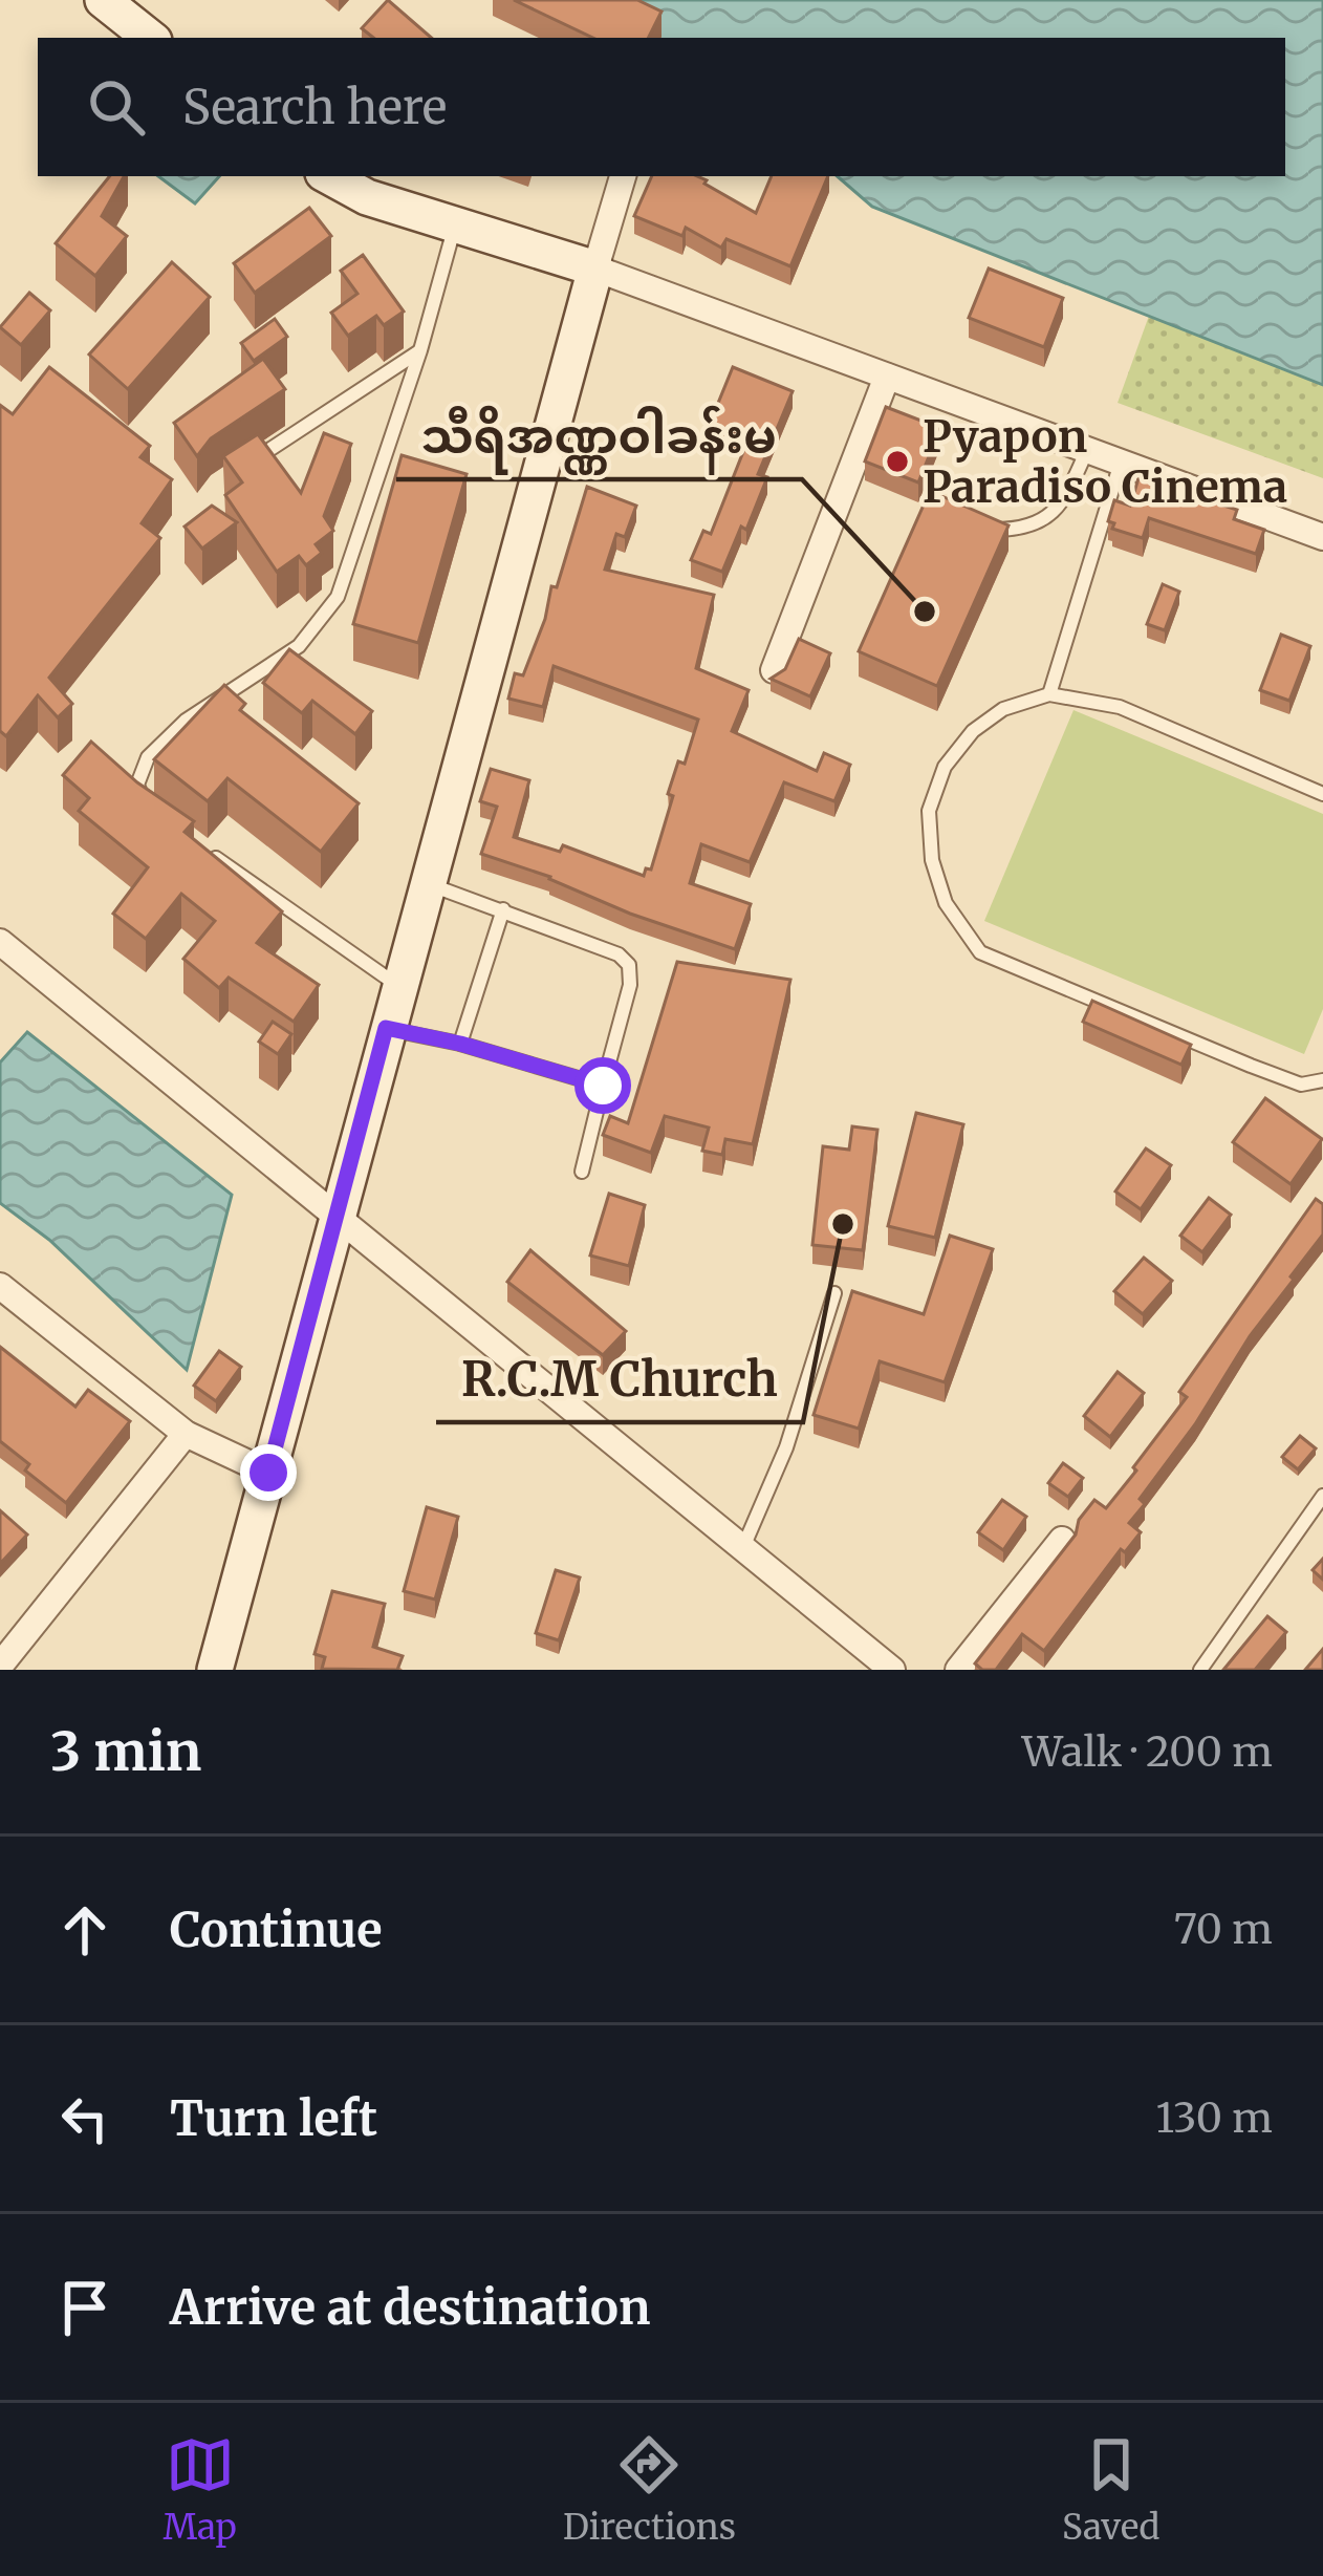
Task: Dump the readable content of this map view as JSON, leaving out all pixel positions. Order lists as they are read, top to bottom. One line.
{"places":["Pyapon Paradiso Cinema","သီရိအဏ္ဏဝါခန်းမ","R.C.M Church"],"page":{"search":"Search here","heading":["3 min","Walk · 200 m"],"list":[["Continue","70 m"],["Turn left","130 m"],"Arrive at destination"],"nav":["Map","Directions","Saved"]}}
